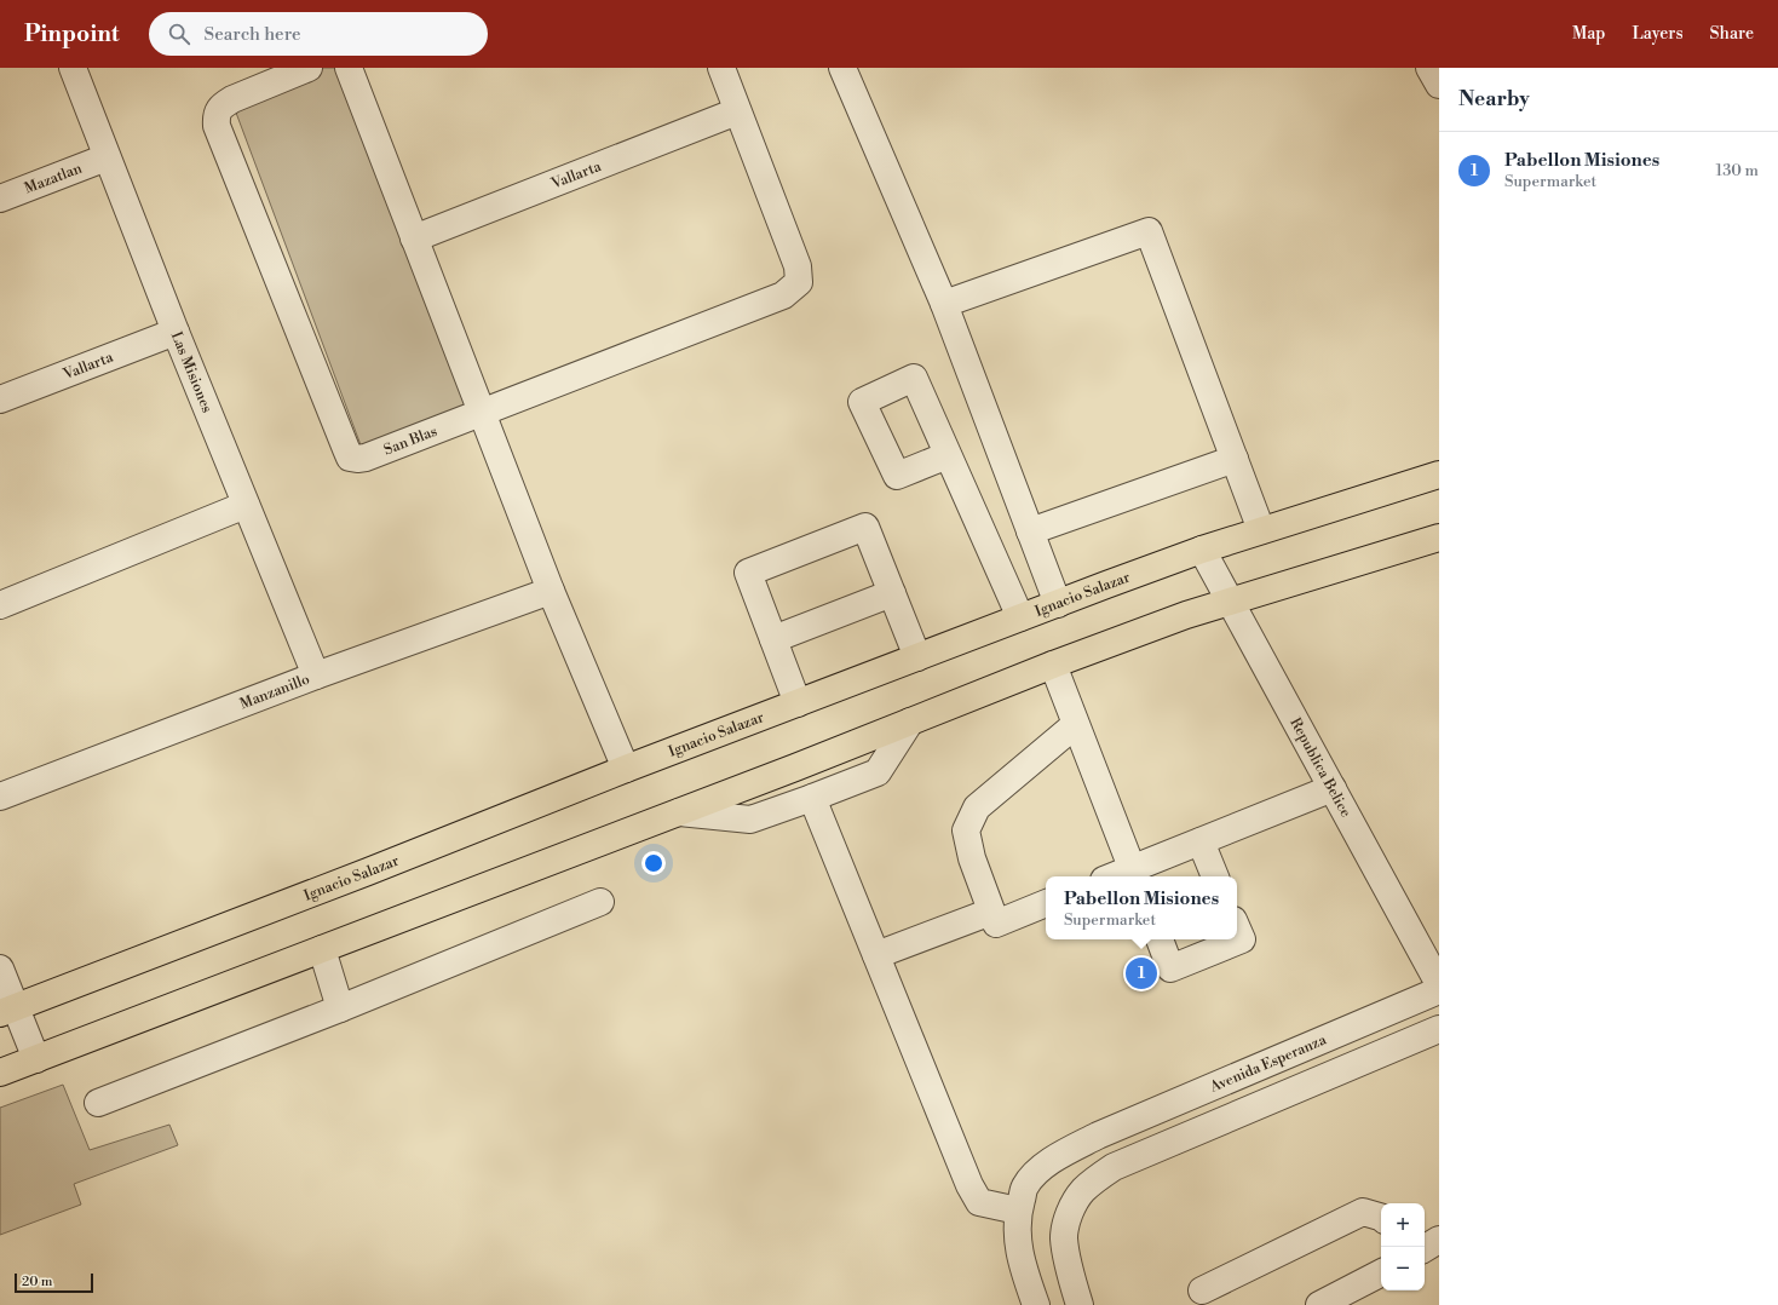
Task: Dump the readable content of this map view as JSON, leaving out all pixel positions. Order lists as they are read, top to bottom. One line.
{"streets":{"main road":["Ignacio Salazar"],"street":["Vallarta","Mazatlan","Las Misiones","San Blas","Manzanillo","Republica Belice","Avenida Esperanza"]},"crossings":[["Vallarta","Las Misiones"],["Vallarta","San Blas"],["Mazatlan","Las Misiones"],["Las Misiones","Manzanillo"],["Ignacio Salazar","Republica Belice"]],"scale_bar":"20 m","page":{"header":"Pinpoint","search":"Search here","nav":["Map","Layers","Share"],"heading":"Nearby","list":[{"mark":"1","name":"Pabellon Misiones","note":"Supermarket","value":"130 m"}],"popup":["Pabellon Misiones","Supermarket"],"pins":"1","map_buttons":["+","−"],"scale":"20 m"}}
